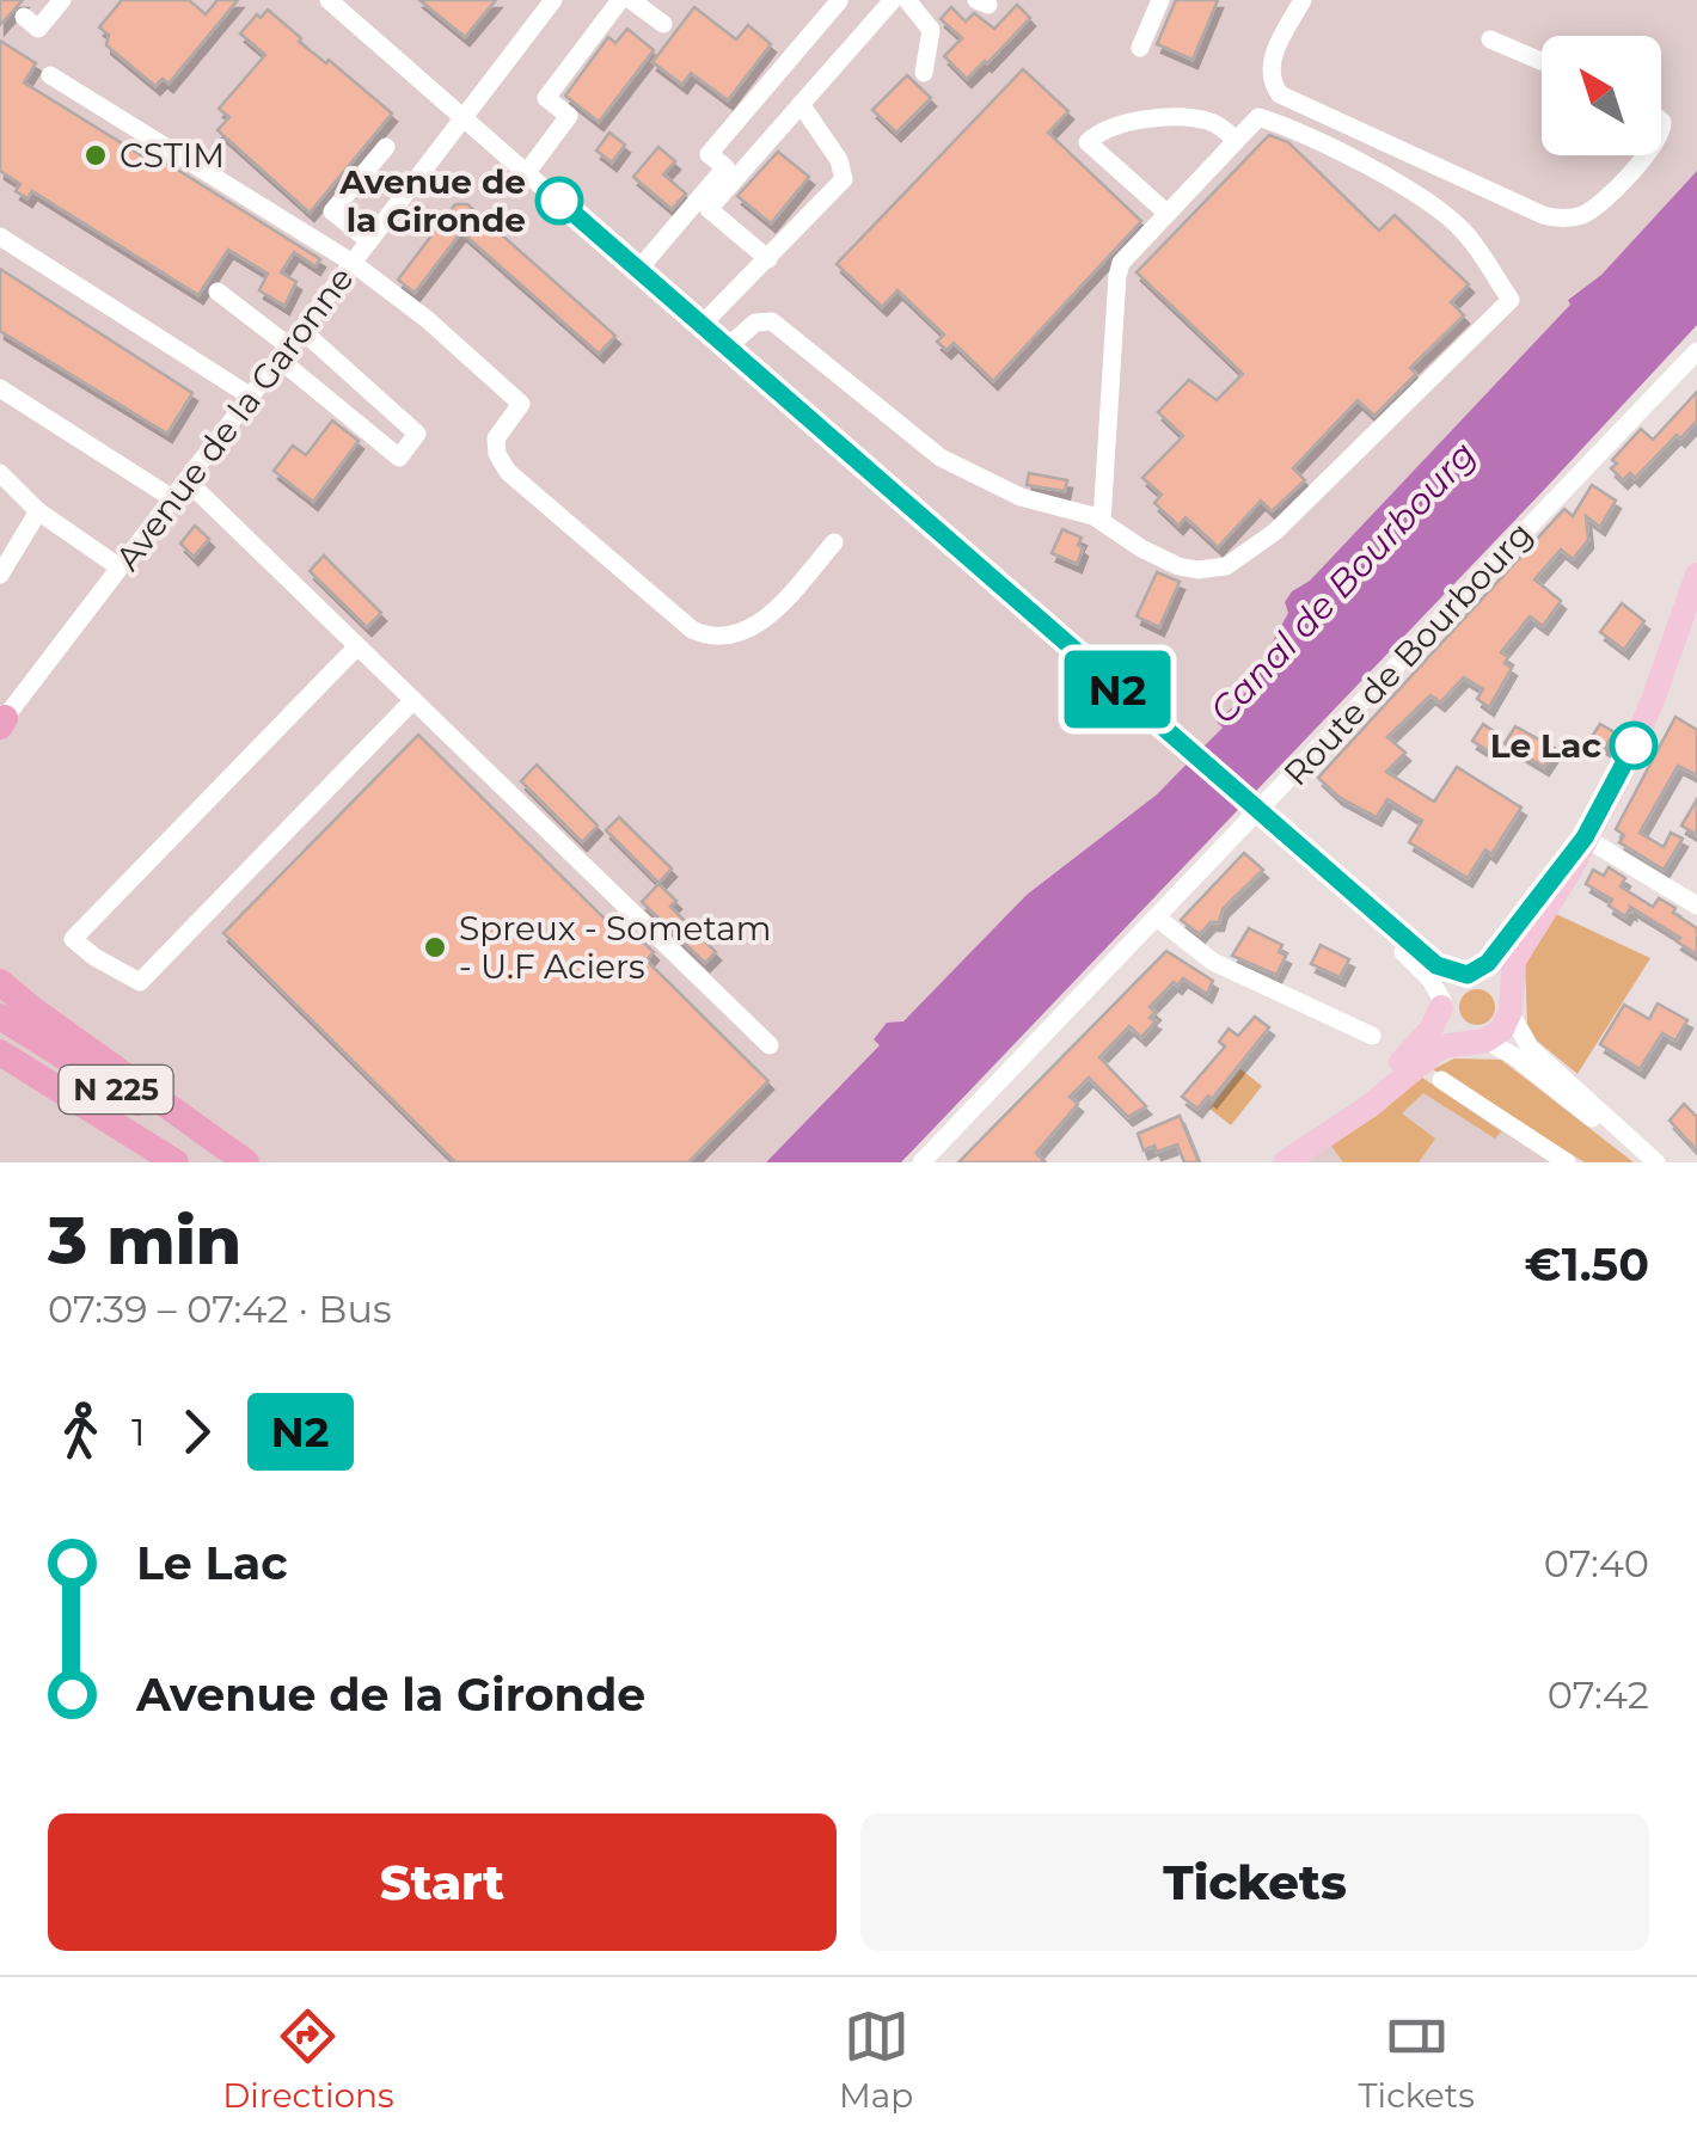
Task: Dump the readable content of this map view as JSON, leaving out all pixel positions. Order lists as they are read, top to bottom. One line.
{"streets":{"highway":["N 225"],"street":["Avenue de la Garonne","Route de Bourbourg"]},"water":["Canal de Bourbourg"],"places":["CSTIM","Avenue de la Gironde","Le Lac","Spreux - Sometam - U.F Aciers"],"lines":["bus line N2"],"north":"top left","page":{"on_map":"N2","heading":["3 min","07:39 – 07:42 · Bus","€1.50"],"legs":["1","N2"],"list":[{"name":"Le Lac","value":"07:40"},{"name":"Avenue de la Gironde","value":"07:42"}],"buttons":["Start","Tickets"],"tabs":["Directions","Map","Tickets"]}}
